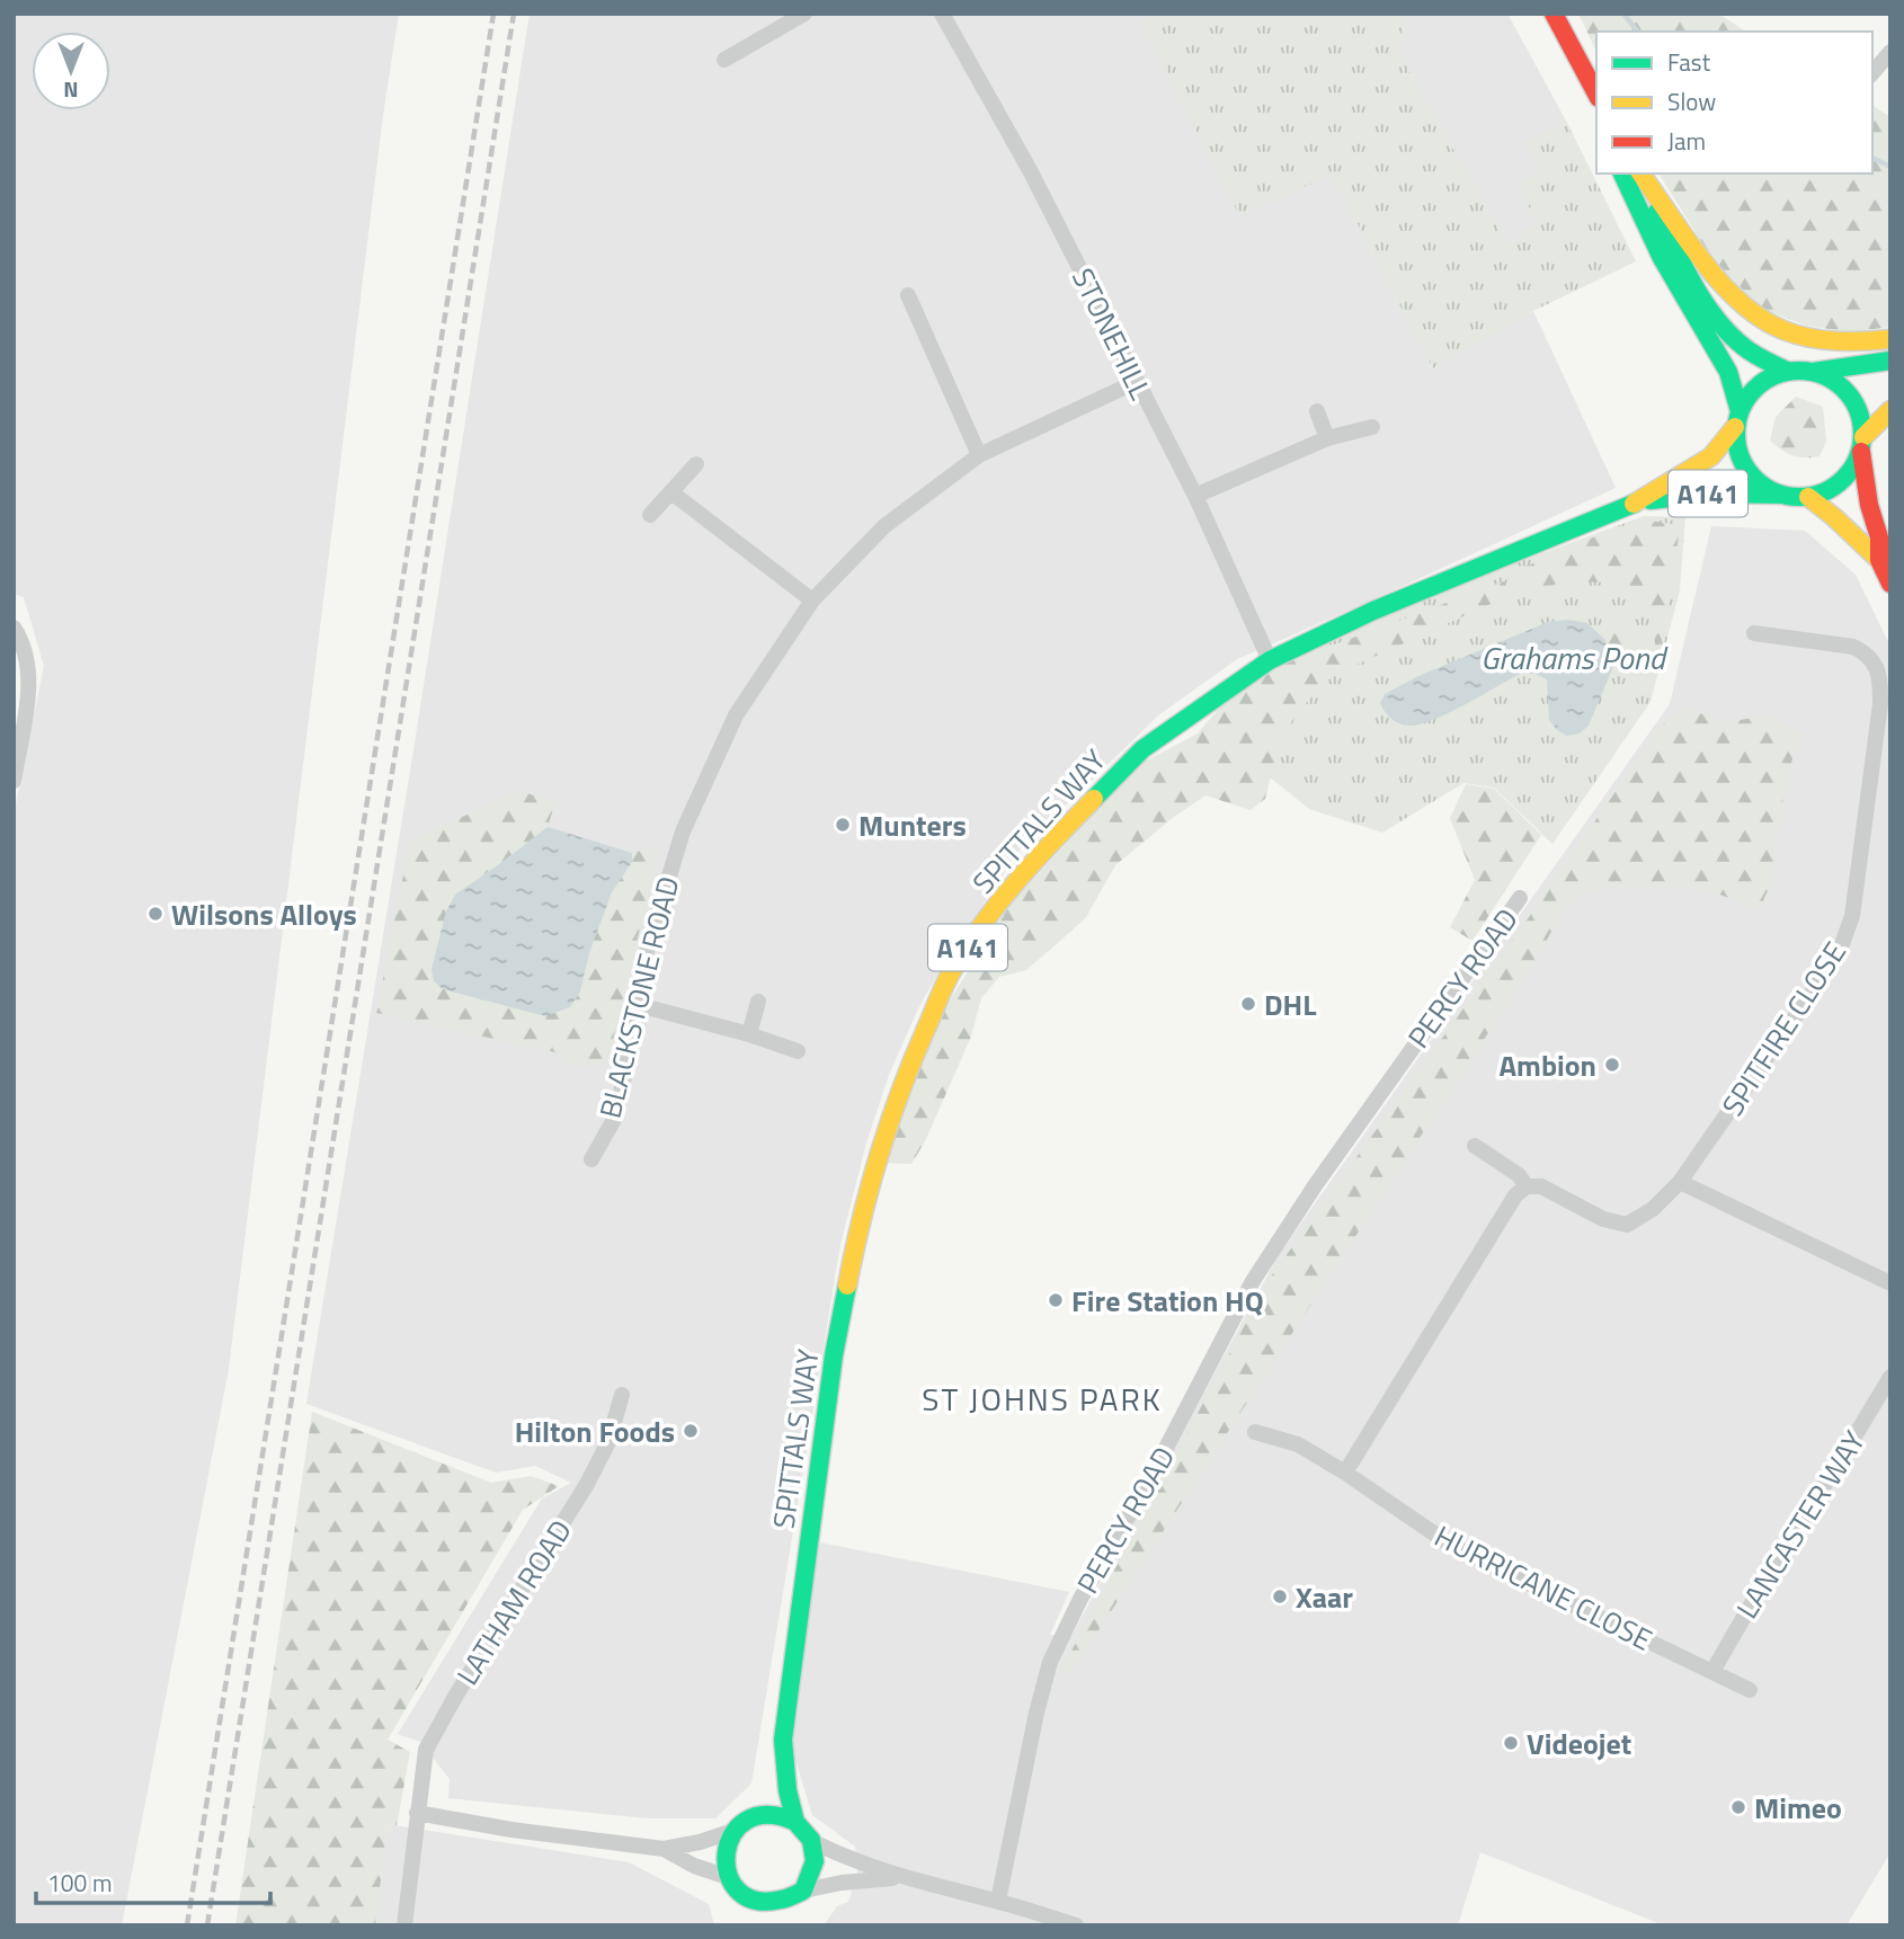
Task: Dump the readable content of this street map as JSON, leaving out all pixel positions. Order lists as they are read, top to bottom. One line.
{"streets":{"main road":["A141","SPITTALS WAY"],"street":["STONEHILL","PERCY ROAD","BLACKSTONE ROAD","SPITFIRE CLOSE","LANCASTER WAY","HURRICANE CLOSE","LATHAM ROAD"]},"crossings":[["STONEHILL","SPITTALS WAY"],["STONEHILL","BLACKSTONE ROAD"],["A141","SPITTALS WAY"],["LANCASTER WAY","HURRICANE CLOSE"]],"districts":["ST JOHNS PARK"],"water":["Grahams Pond"],"places":["Munters","Wilsons Alloys","DHL","Ambion","Fire Station HQ","Hilton Foods","Xaar","Videojet","Mimeo"],"legend":["Fast","Slow","Jam"],"scale_bar":"100 m","north":"bottom"}
